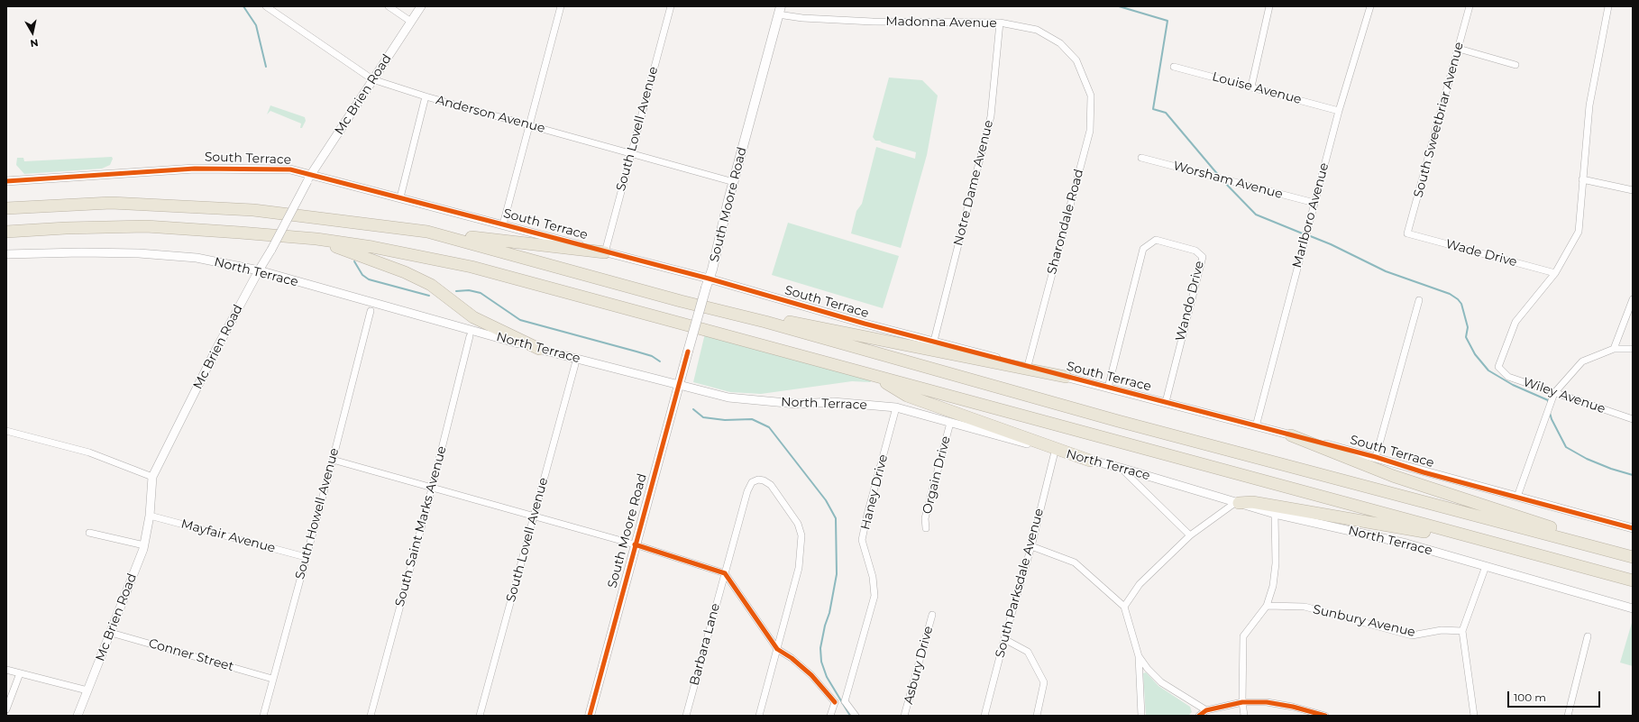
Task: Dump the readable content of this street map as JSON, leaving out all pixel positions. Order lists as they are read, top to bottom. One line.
{"streets":{"main road":["South Moore Road"],"street":["Madonna Avenue","Louise Avenue","Mc Brien Road","Anderson Avenue","South Sweetbriar Avenue","South Lovell Avenue","South Terrace","Worsham Avenue","Notre Dame Avenue","Marlboro Avenue","Sharondale Road","Wade Drive","North Terrace","Wando Drive","Wiley Avenue","Orgain Drive","Haney Drive","South Howell Avenue","South Saint Marks Avenue","Mayfair Avenue","South Parksdale Avenue","Sunbury Avenue","Barbara Lane","Conner Street","Asbury Drive"]},"crossings":[["Madonna Avenue","Notre Dame Avenue"],["Madonna Avenue","South Moore Road"],["Madonna Avenue","Sharondale Road"],["Louise Avenue","Marlboro Avenue"],["Mc Brien Road","Anderson Avenue"],["Mc Brien Road","South Terrace"],["Mc Brien Road","North Terrace"],["Mc Brien Road","Mayfair Avenue"],["Mc Brien Road","Conner Street"],["Anderson Avenue","South Lovell Avenue"],["Anderson Avenue","South Moore Road"],["South Sweetbriar Avenue","Wade Drive"],["South Lovell Avenue","South Terrace"],["South Terrace","Notre Dame Avenue"],["South Terrace","South Moore Road"],["South Terrace","Marlboro Avenue"],["South Terrace","Sharondale Road"],["South Terrace","Wando Drive"],["Worsham Avenue","Marlboro Avenue"],["South Moore Road","North Terrace"],["Wade Drive","Wiley Avenue"],["North Terrace","Orgain Drive"],["North Terrace","Haney Drive"],["North Terrace","South Parksdale Avenue"],["South Howell Avenue","Mayfair Avenue"],["South Howell Avenue","Conner Street"]],"scale_bar":"100 m","north":"bottom"}
